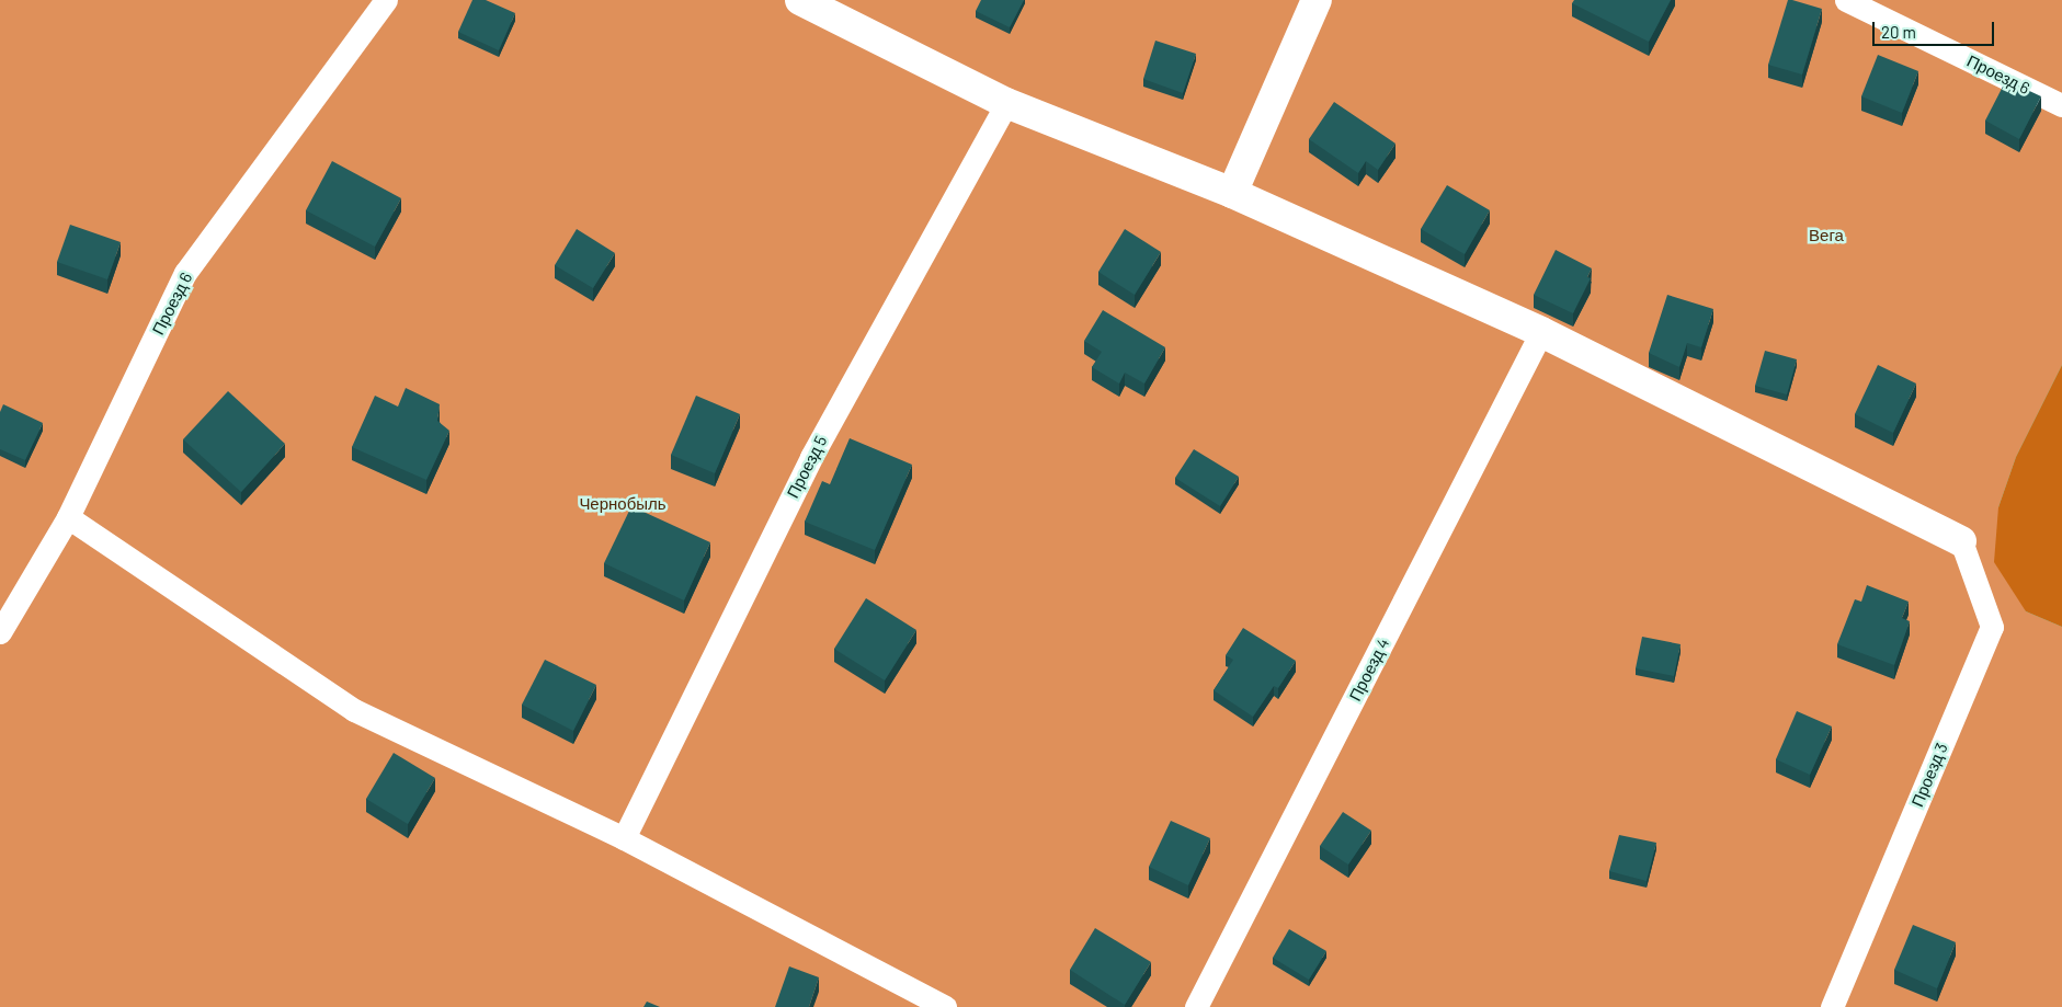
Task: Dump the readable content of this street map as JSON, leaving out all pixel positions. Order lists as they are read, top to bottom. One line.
{"streets":{"lane":["Проезд 6","Проезд 5","Проезд 4","Проезд 3"]},"parks":["Вега","Чернобыль"],"scale_bar":"20 m"}
